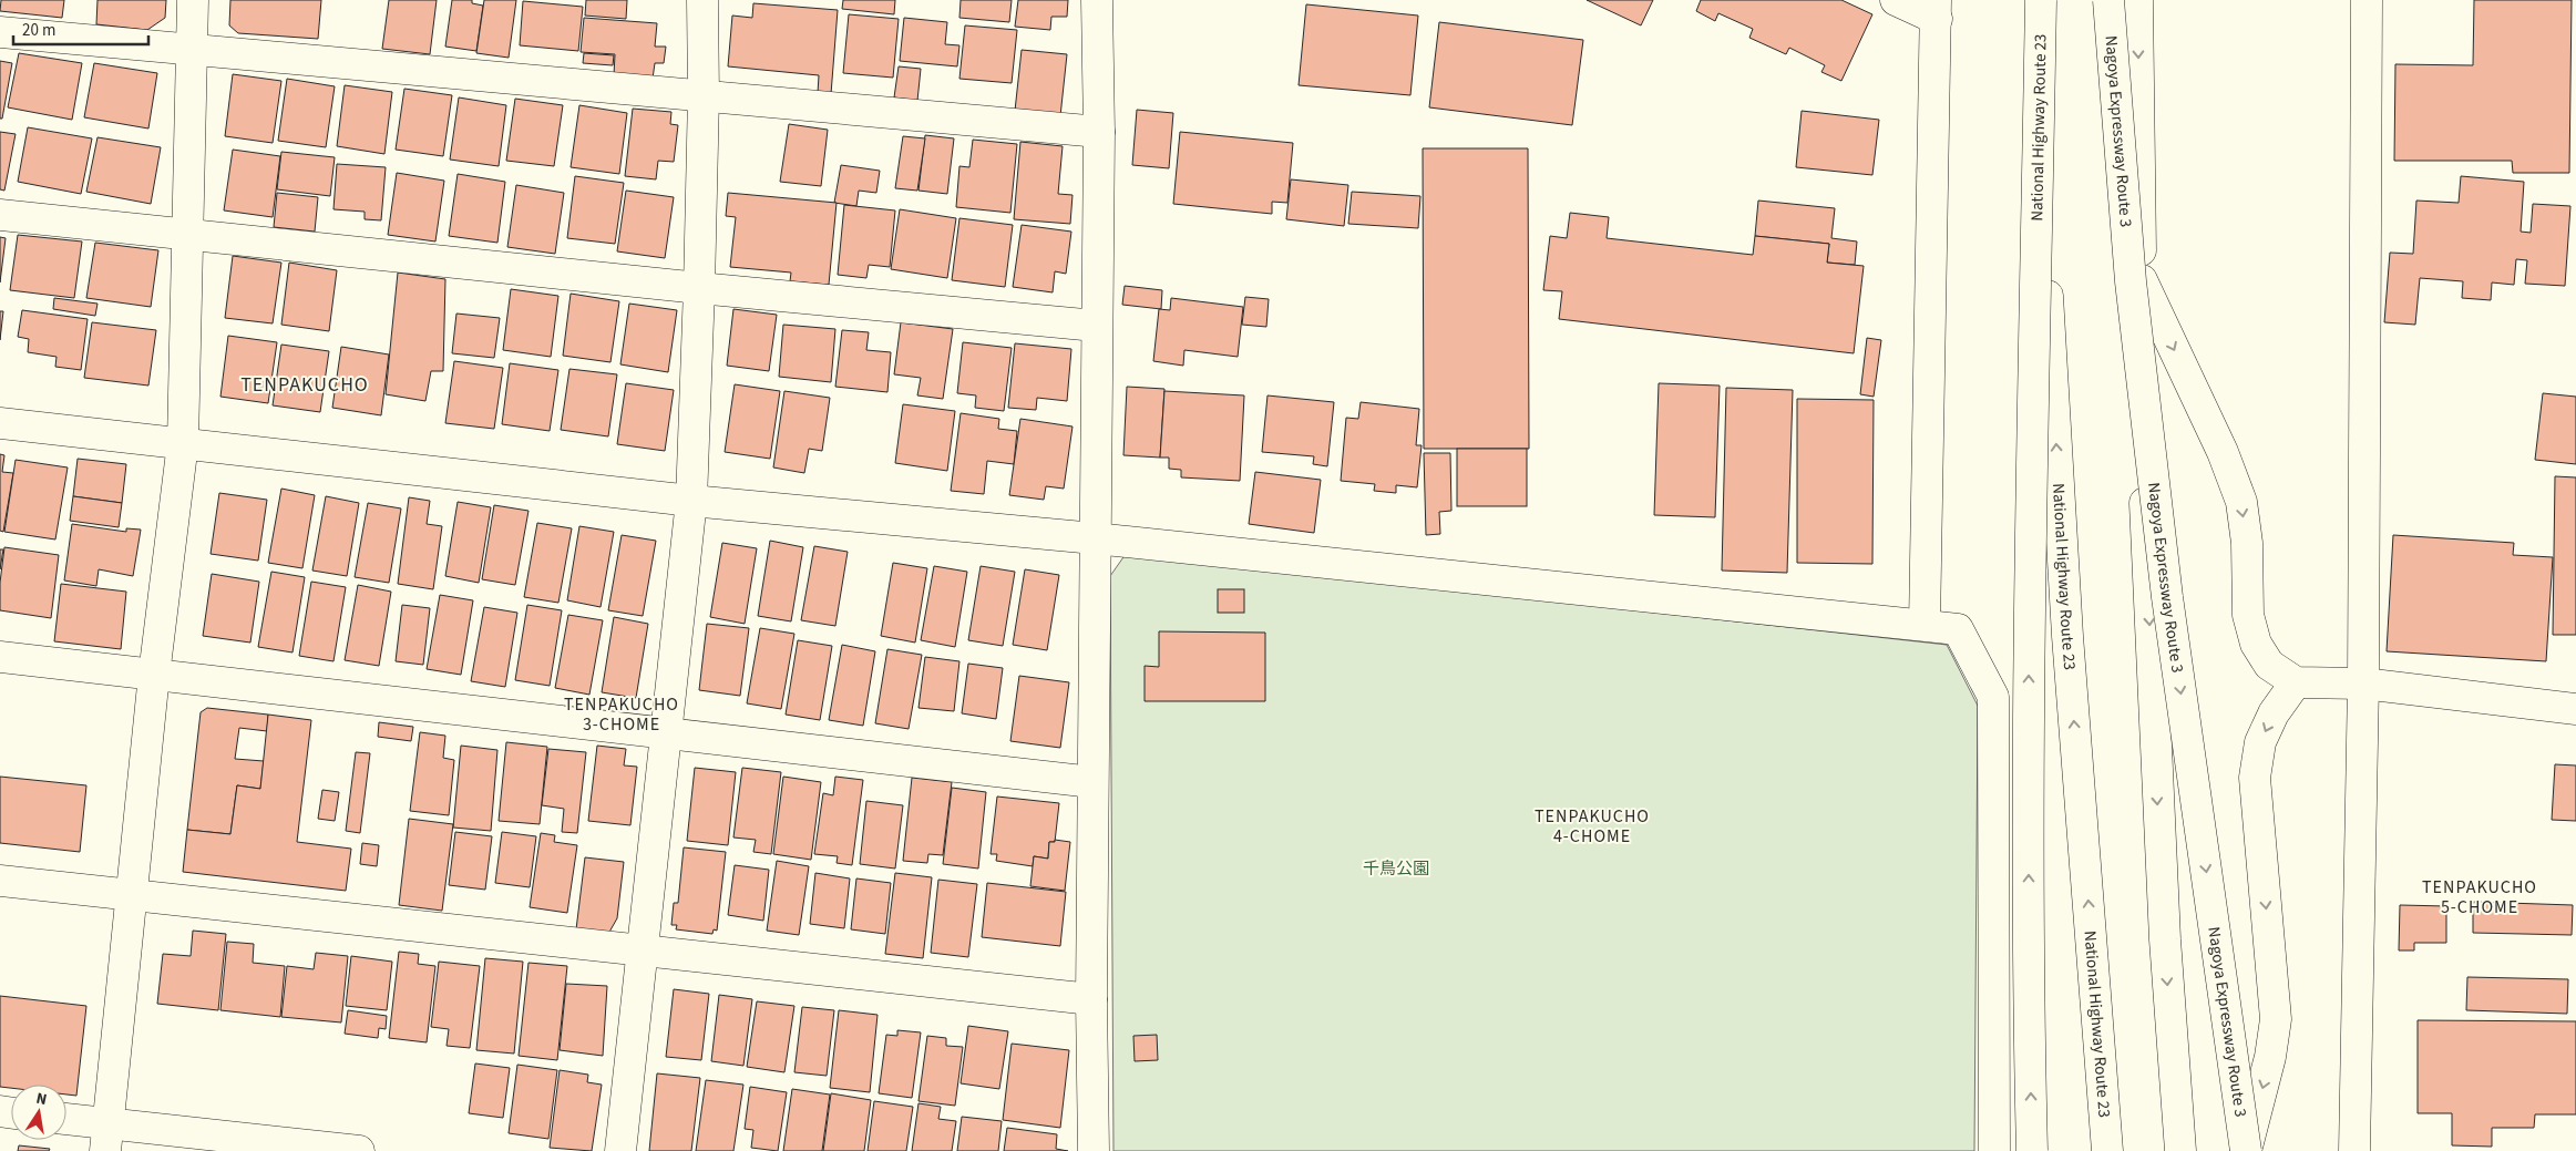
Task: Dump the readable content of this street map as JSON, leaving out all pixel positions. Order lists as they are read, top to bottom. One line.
{"streets":{"main road":["National Highway Route 23","Nagoya Expressway Route 3"]},"districts":["TENPAKUCHO","TENPAKUCHO 3-CHOME","TENPAKUCHO 4-CHOME","TENPAKUCHO 5-CHOME"],"parks":["千鳥公園"],"scale_bar":"20 m","north":"top"}
